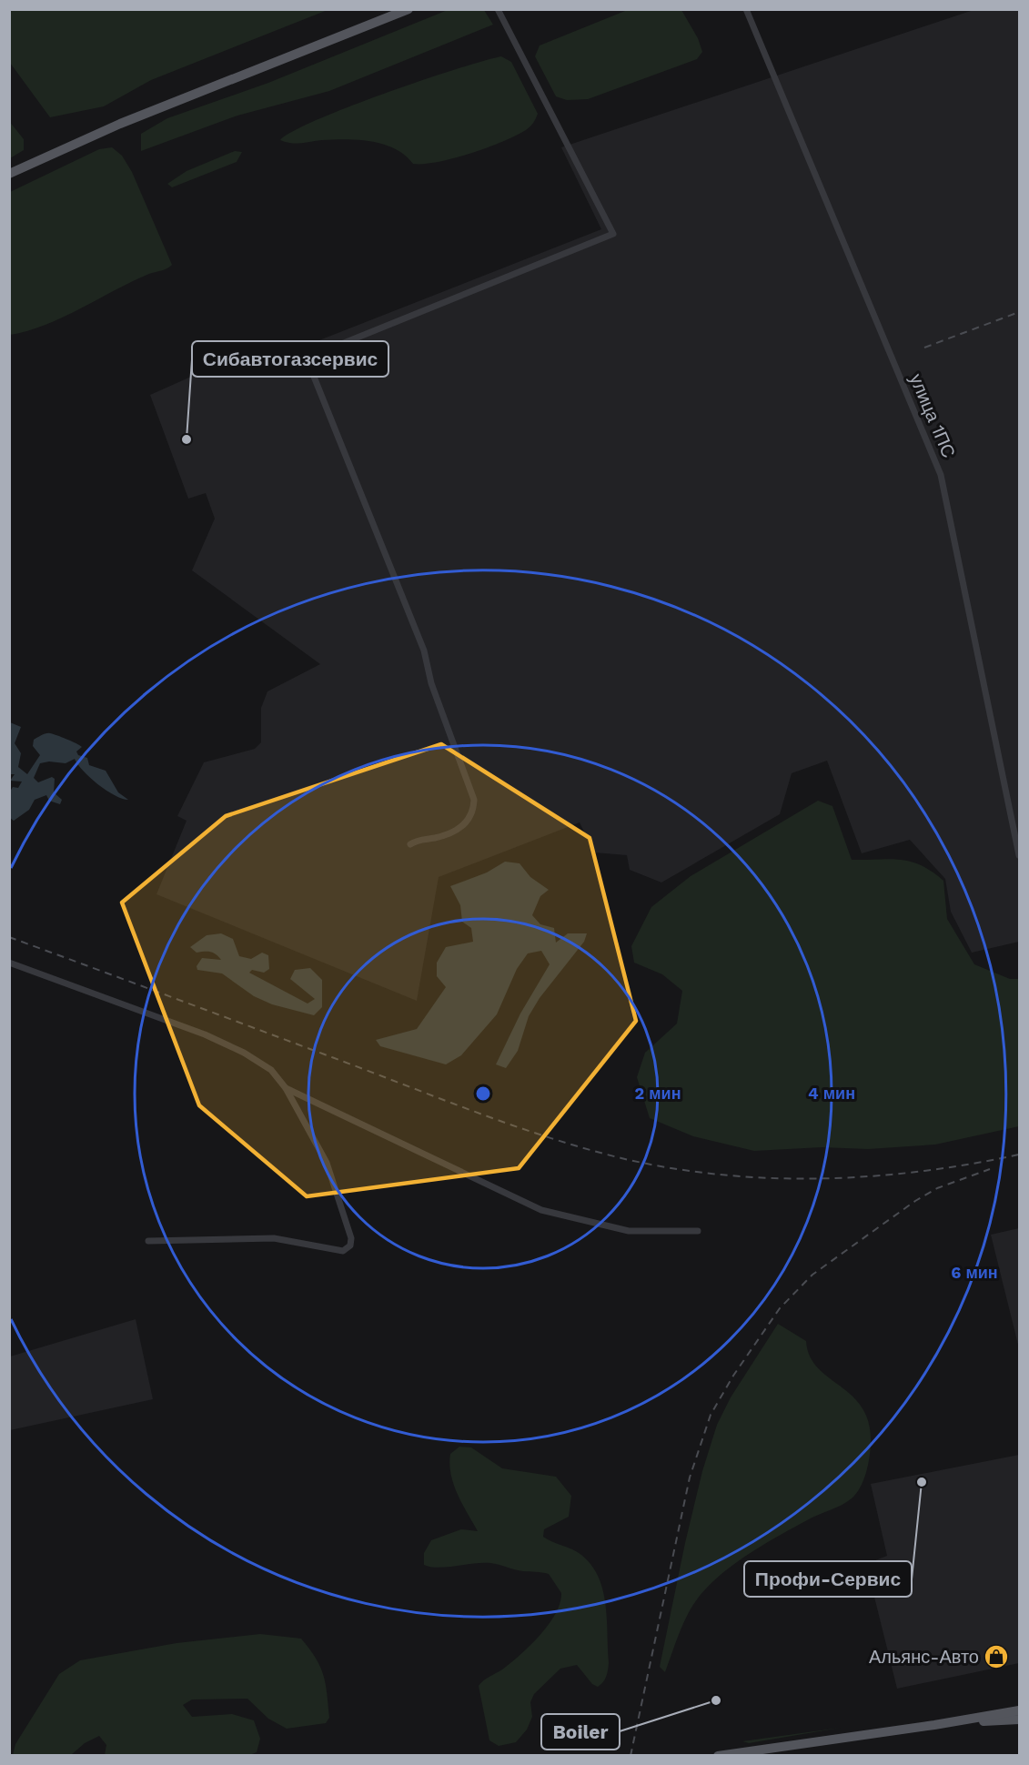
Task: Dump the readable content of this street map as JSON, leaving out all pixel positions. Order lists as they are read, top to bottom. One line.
{"streets":{"street":["улица 1ПС"]},"places":{"other":["Сибавтогазсервис","Профи-Сервис","Boiler"],"shop":["Альянс-Авто"]},"rings":["2 мин","4 мин","6 мин"]}
